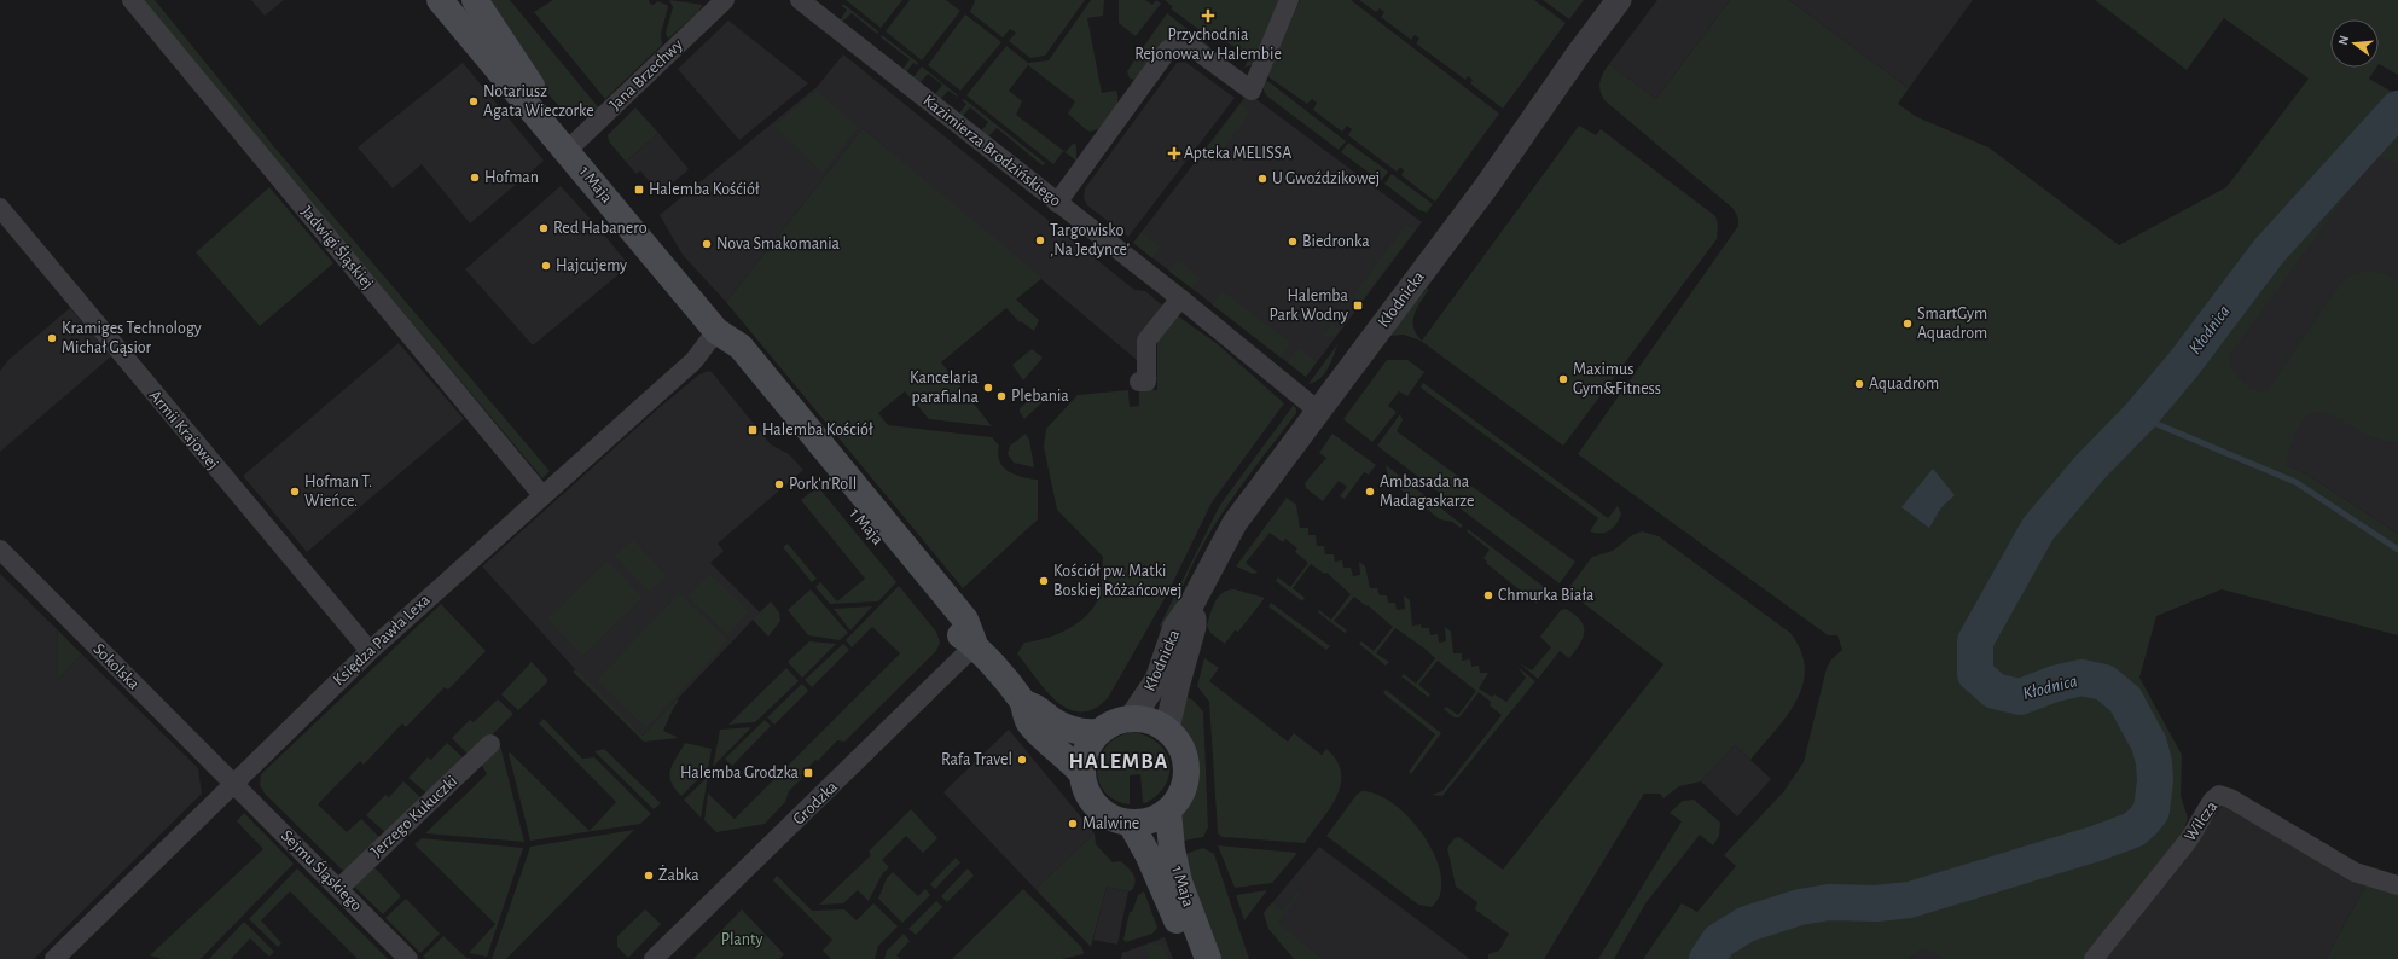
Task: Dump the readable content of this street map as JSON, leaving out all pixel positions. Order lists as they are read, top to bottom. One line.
{"streets":{"main road":["1 Maja"],"street":["Jana Brzechwy","Kazimierza Brodzińskiego","Jadwigi Śląskiej","Kłodnicka","Armii Krajowej","Księdza Pawła Lexa","Sokolska","Grodzka","Jerzego Kukuczki","Wilcza","Sejmu Śląskiego"]},"crossings":[["Jana Brzechwy","1 Maja"],["Kazimierza Brodzińskiego","Kłodnicka"],["1 Maja","Kłodnicka"],["1 Maja","Księdza Pawła Lexa"],["1 Maja","Grodzka"],["Jadwigi Śląskiej","Księdza Pawła Lexa"],["Armii Krajowej","Księdza Pawła Lexa"],["Księdza Pawła Lexa","Sokolska"],["Księdza Pawła Lexa","Sejmu Śląskiego"],["Sokolska","Sejmu Śląskiego"],["Jerzego Kukuczki","Sejmu Śląskiego"]],"districts":["HALEMBA"],"water":["Kłodnica"],"parks":["Planty"],"places":{"health":["Przychodnia Rejonowa w Halembie","Apteka MELISSA"],"other":["Notariusz Agata Wieczorke","Hofman","U Gwoździkowej","Red Habanero","Targowisko ,Na Jedynce'","Biedronka","Nova Smakomania","Hajcujemy","SmartGym Aquadrom","Kramiges Technology Michał Gąsior","Maximus Gym&Fitness","Aquadrom","Kancelaria parafialna","Plebania","Pork'n'Roll","Hofman T. Wieńce.","Ambasada na Madagaskarze","Kościół pw. Matki Boskiej Różańcowej","Chmurka Biała","Rafa Travel","Malwine","Żabka"],"transit":["Halemba Kośćiół","Halemba Park Wodny","Halemba Kościół","Halemba Grodzka"]},"north":"left"}
